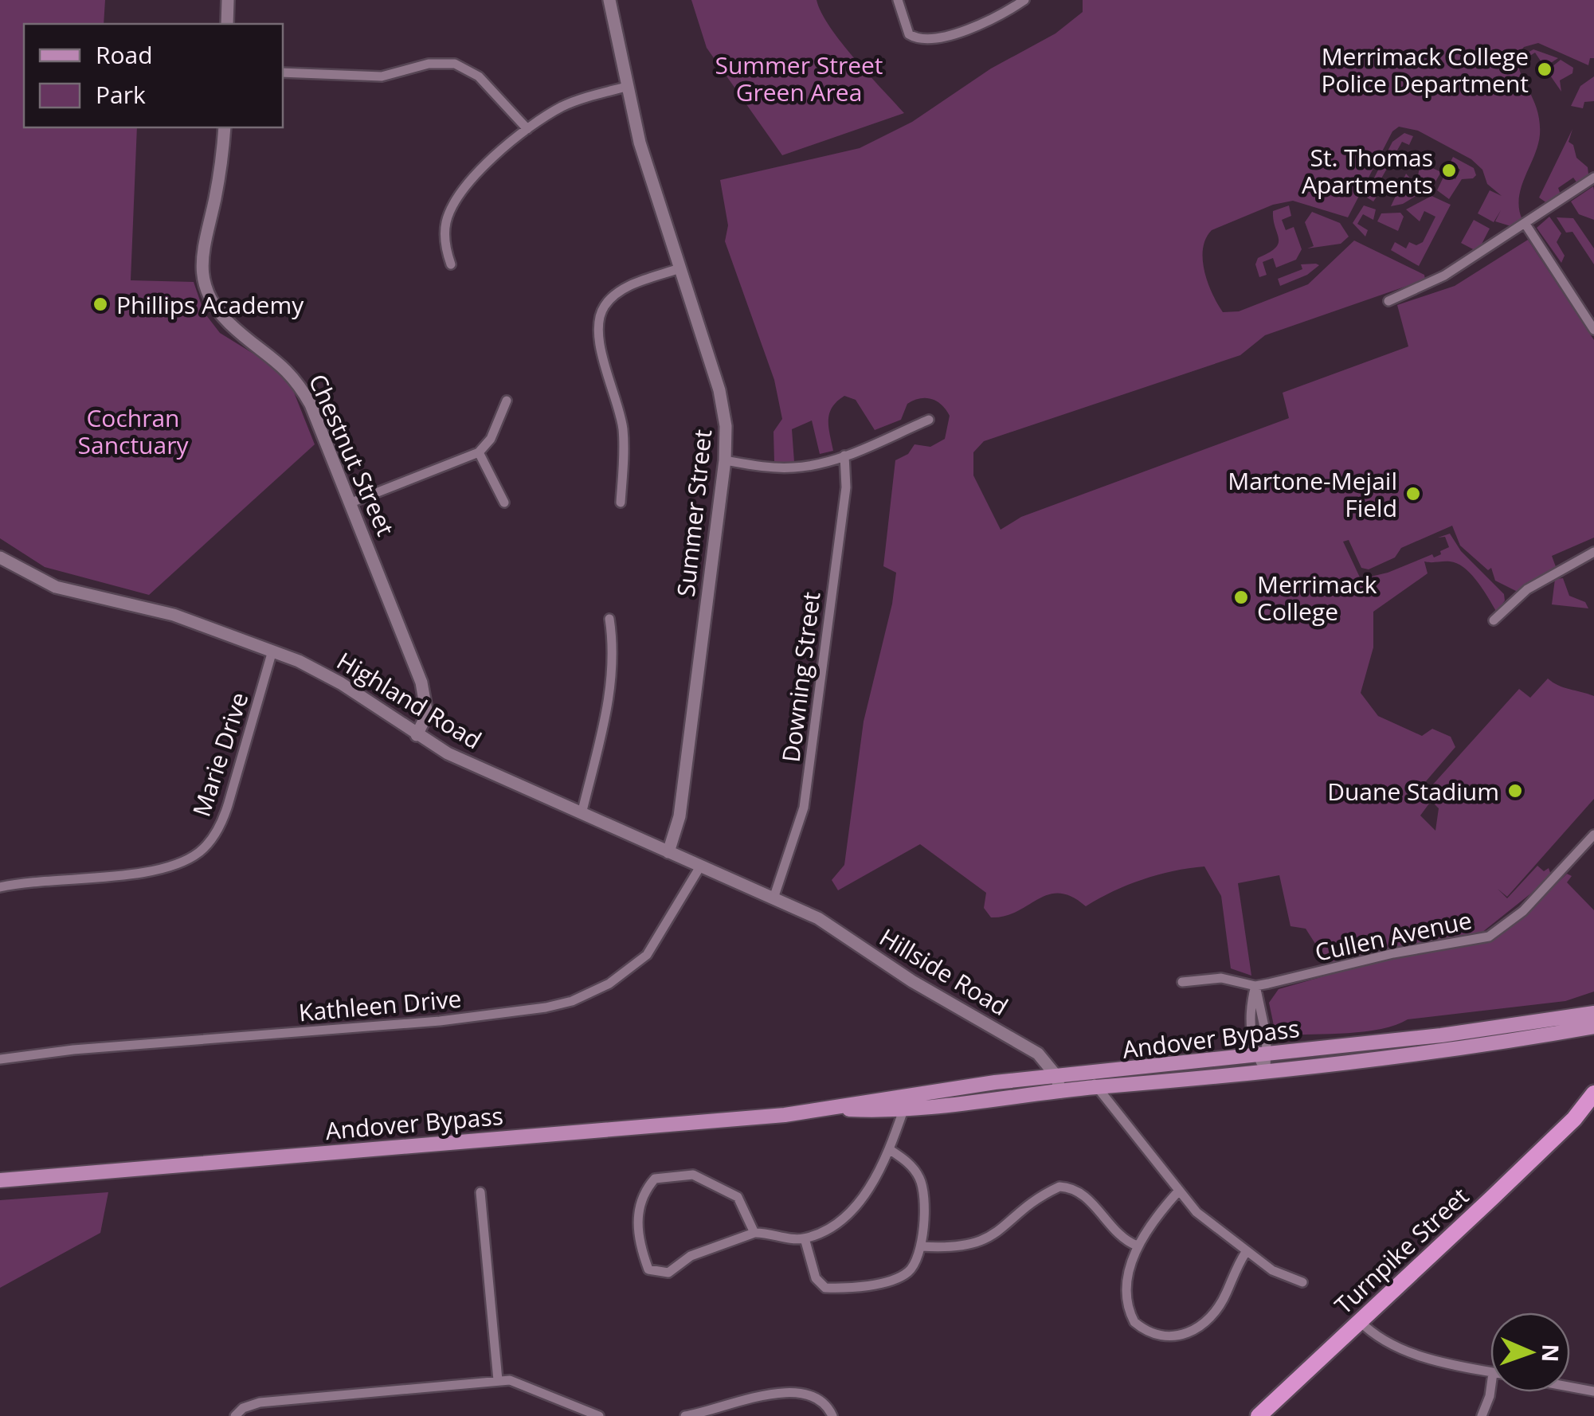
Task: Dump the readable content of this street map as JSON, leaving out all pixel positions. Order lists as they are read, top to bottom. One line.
{"streets":{"highway":["Turnpike Street"],"main road":["Andover Bypass"],"street":["Chestnut Street","Summer Street","Downing Street","Highland Road","Marie Drive","Cullen Avenue","Hillside Road","Kathleen Drive"]},"crossings":[["Chestnut Street","Highland Road"],["Summer Street","Highland Road"],["Downing Street","Highland Road"],["Highland Road","Marie Drive"],["Highland Road","Hillside Road"],["Highland Road","Kathleen Drive"],["Hillside Road","Andover Bypass"]],"parks":["Summer Street Green Area","Cochran Sanctuary"],"places":["Merrimack College Police Department","St. Thomas Apartments","Phillips Academy","Martone-Mejail Field","Merrimack College","Duane Stadium"],"legend":["Road","Park"],"north":"right"}
